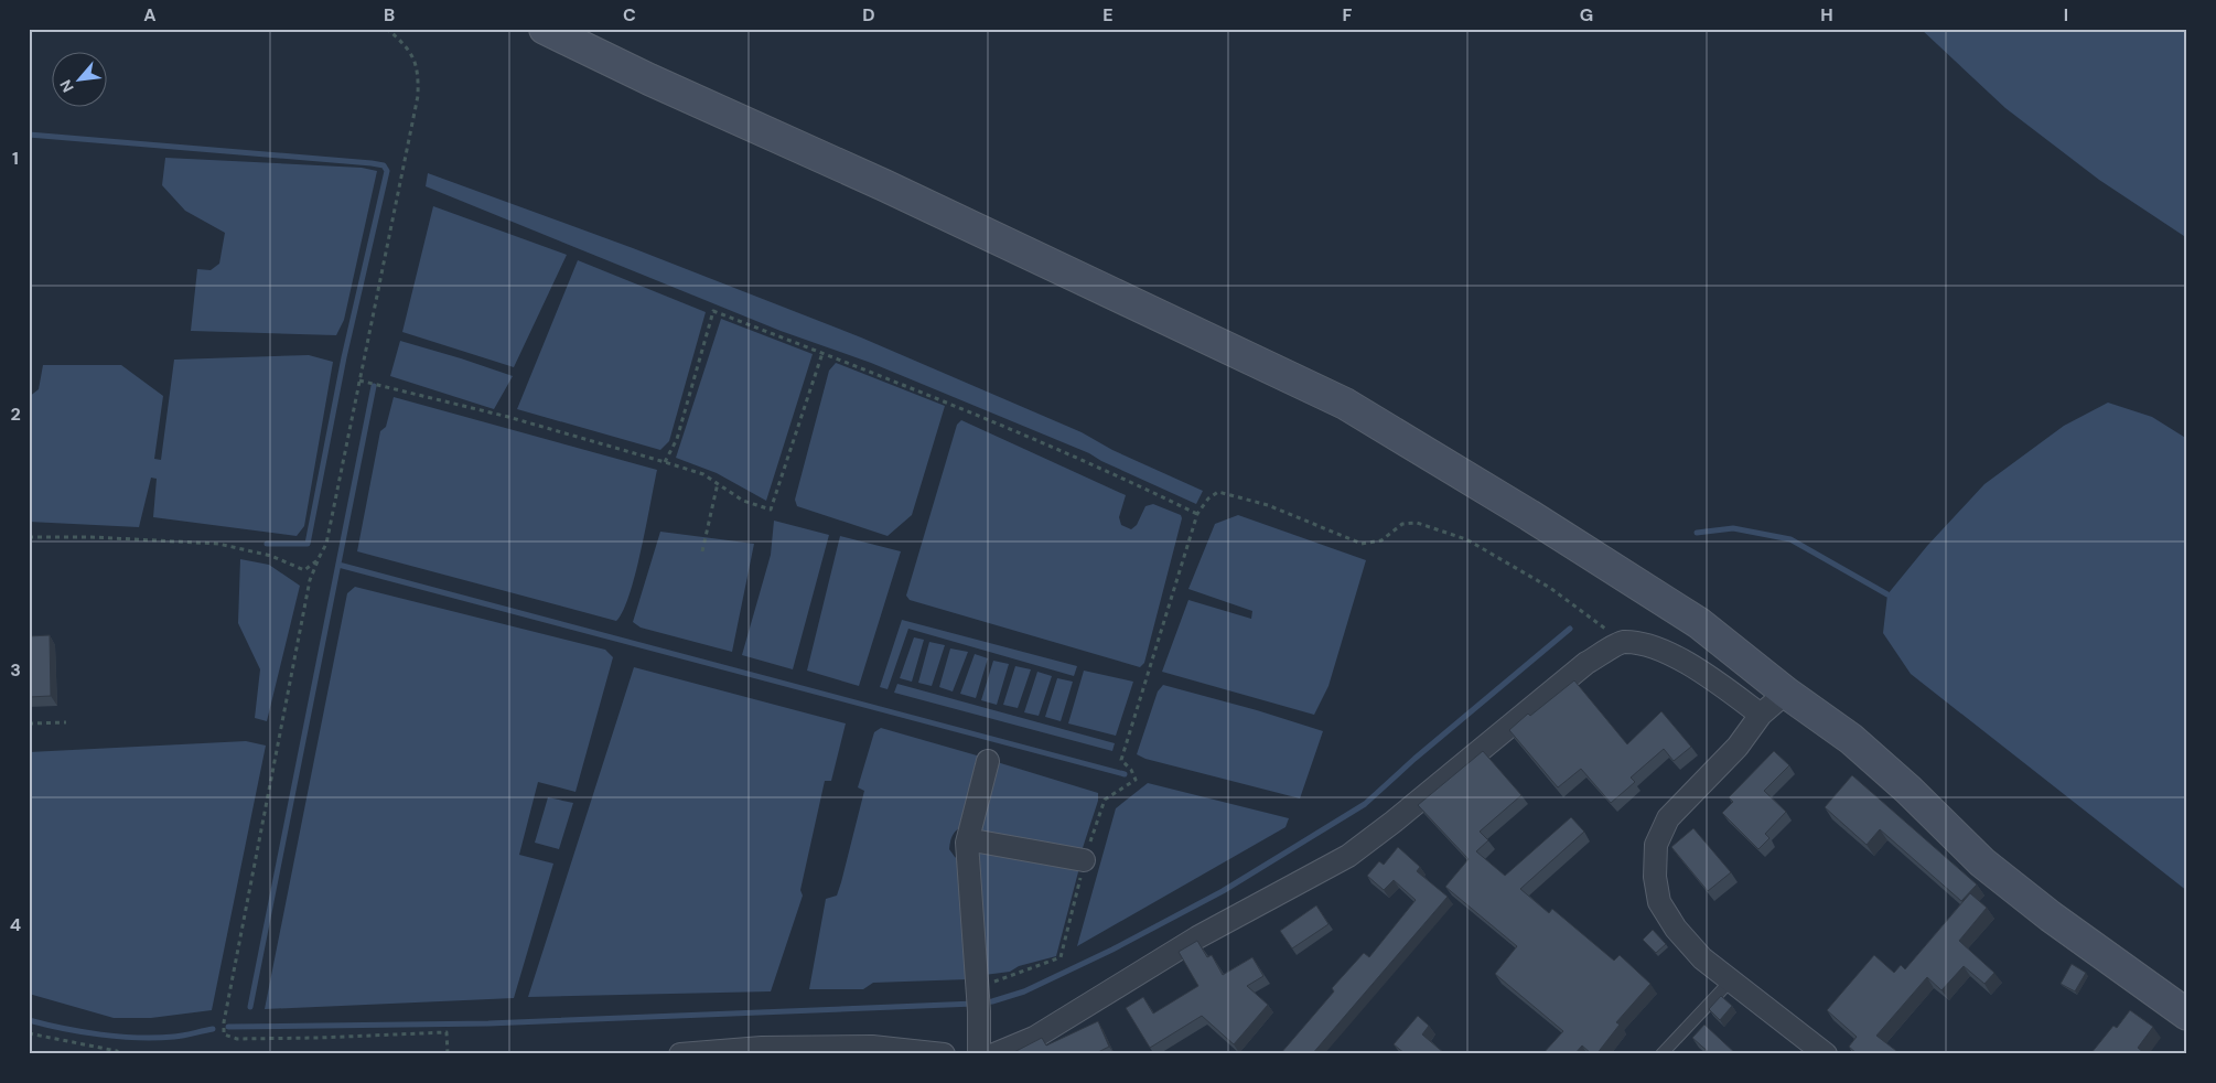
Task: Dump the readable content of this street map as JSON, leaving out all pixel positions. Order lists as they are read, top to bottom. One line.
{"north":"bottom left","grid":{"columns":["A","B","C","D","E","F","G","H","I"],"rows":["1","2","3","4"]}}
